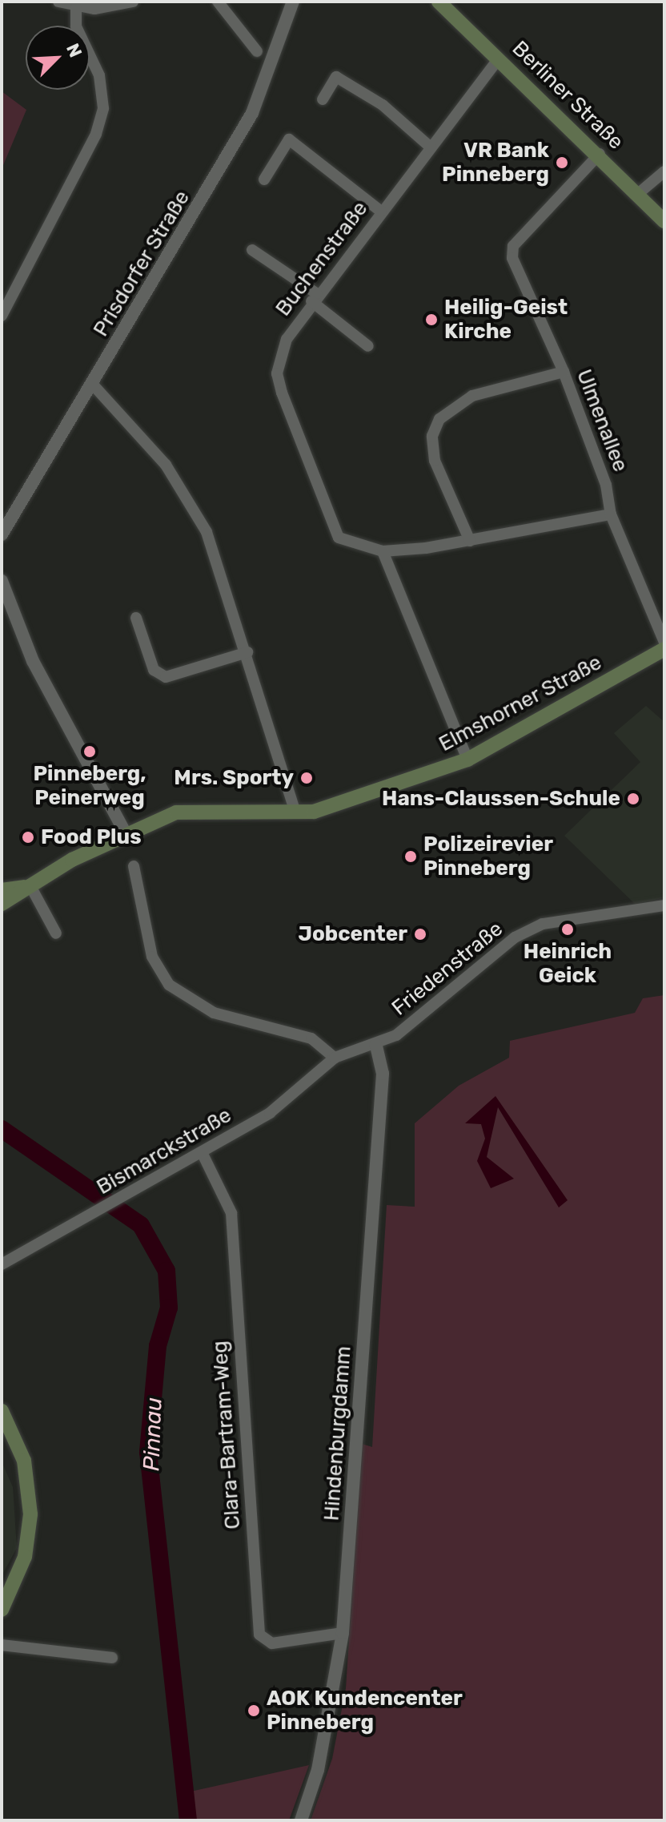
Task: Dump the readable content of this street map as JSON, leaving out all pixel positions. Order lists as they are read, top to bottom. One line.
{"streets":{"main road":["Berliner Straße","Elmshorner Straße"],"street":["Buchenstraße","Prisdorfer Straße","Ulmenallee","Friedenstraße","Bismarckstraße","Hindenburgdamm","Clara-Bartram-Weg"]},"crossings":[["Berliner Straße","Buchenstraße"],["Berliner Straße","Ulmenallee"],["Friedenstraße","Bismarckstraße"],["Friedenstraße","Hindenburgdamm"],["Bismarckstraße","Clara-Bartram-Weg"],["Hindenburgdamm","Clara-Bartram-Weg"]],"water":["Pinnau"],"places":["VR Bank Pinneberg","Heilig-Geist Kirche","Pinneberg, Peinerweg","Mrs. Sporty","Hans-Claussen-Schule","Food Plus","Polizeirevier Pinneberg","Heinrich Geick","Jobcenter","AOK Kundencenter Pinneberg"],"north":"top right"}
